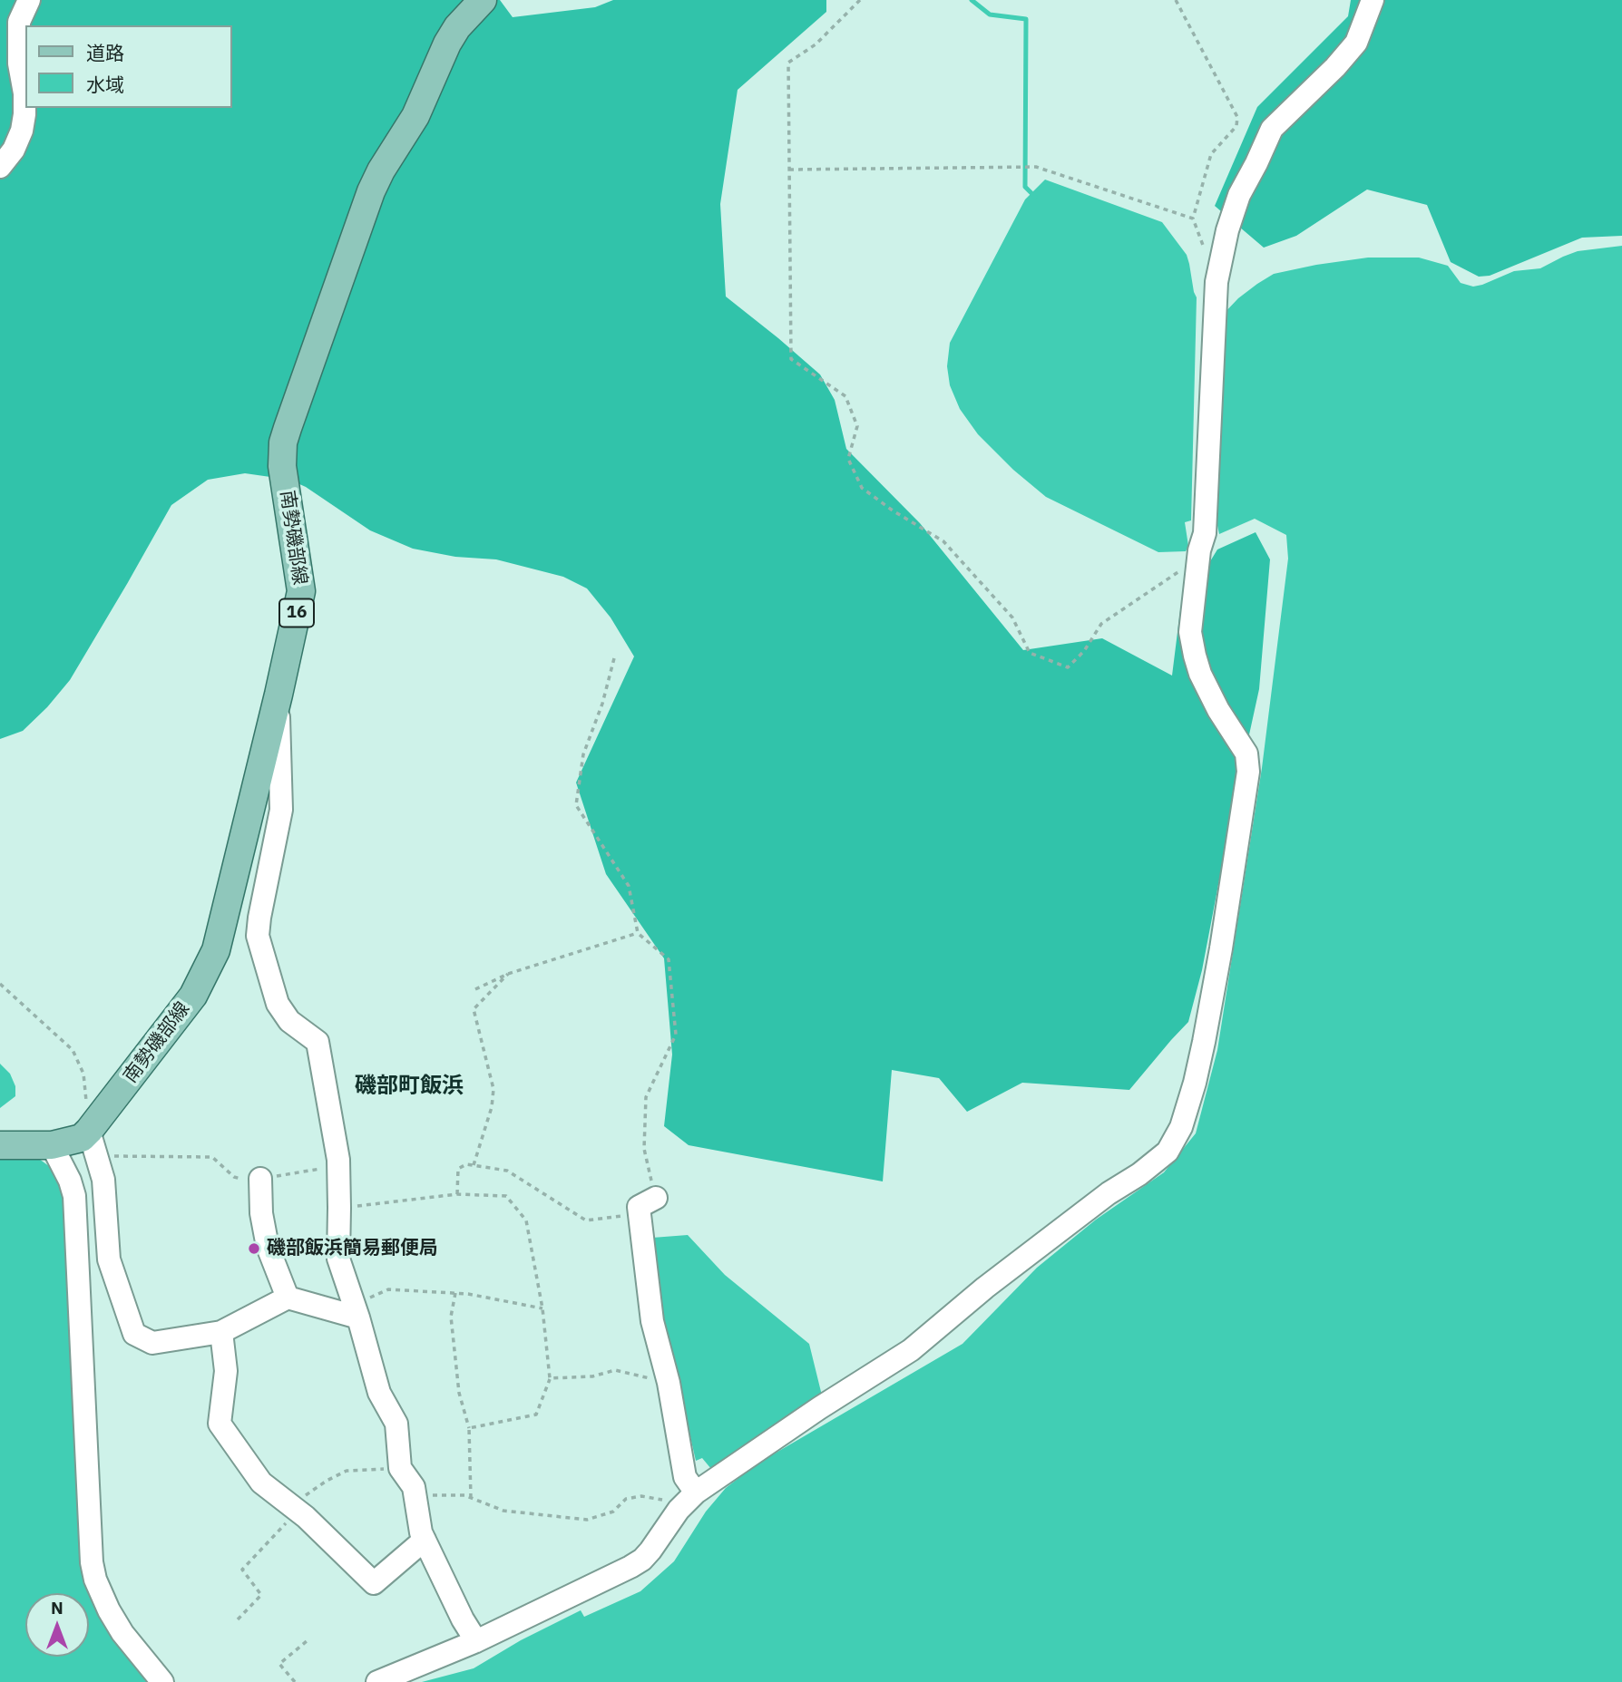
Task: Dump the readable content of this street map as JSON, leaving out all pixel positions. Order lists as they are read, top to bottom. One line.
{"streets":{"main road":["南勢磯部線","16"]},"districts":["磯部町飯浜"],"places":["磯部飯浜簡易郵便局"],"legend":["道路","水域"],"north":"top"}
